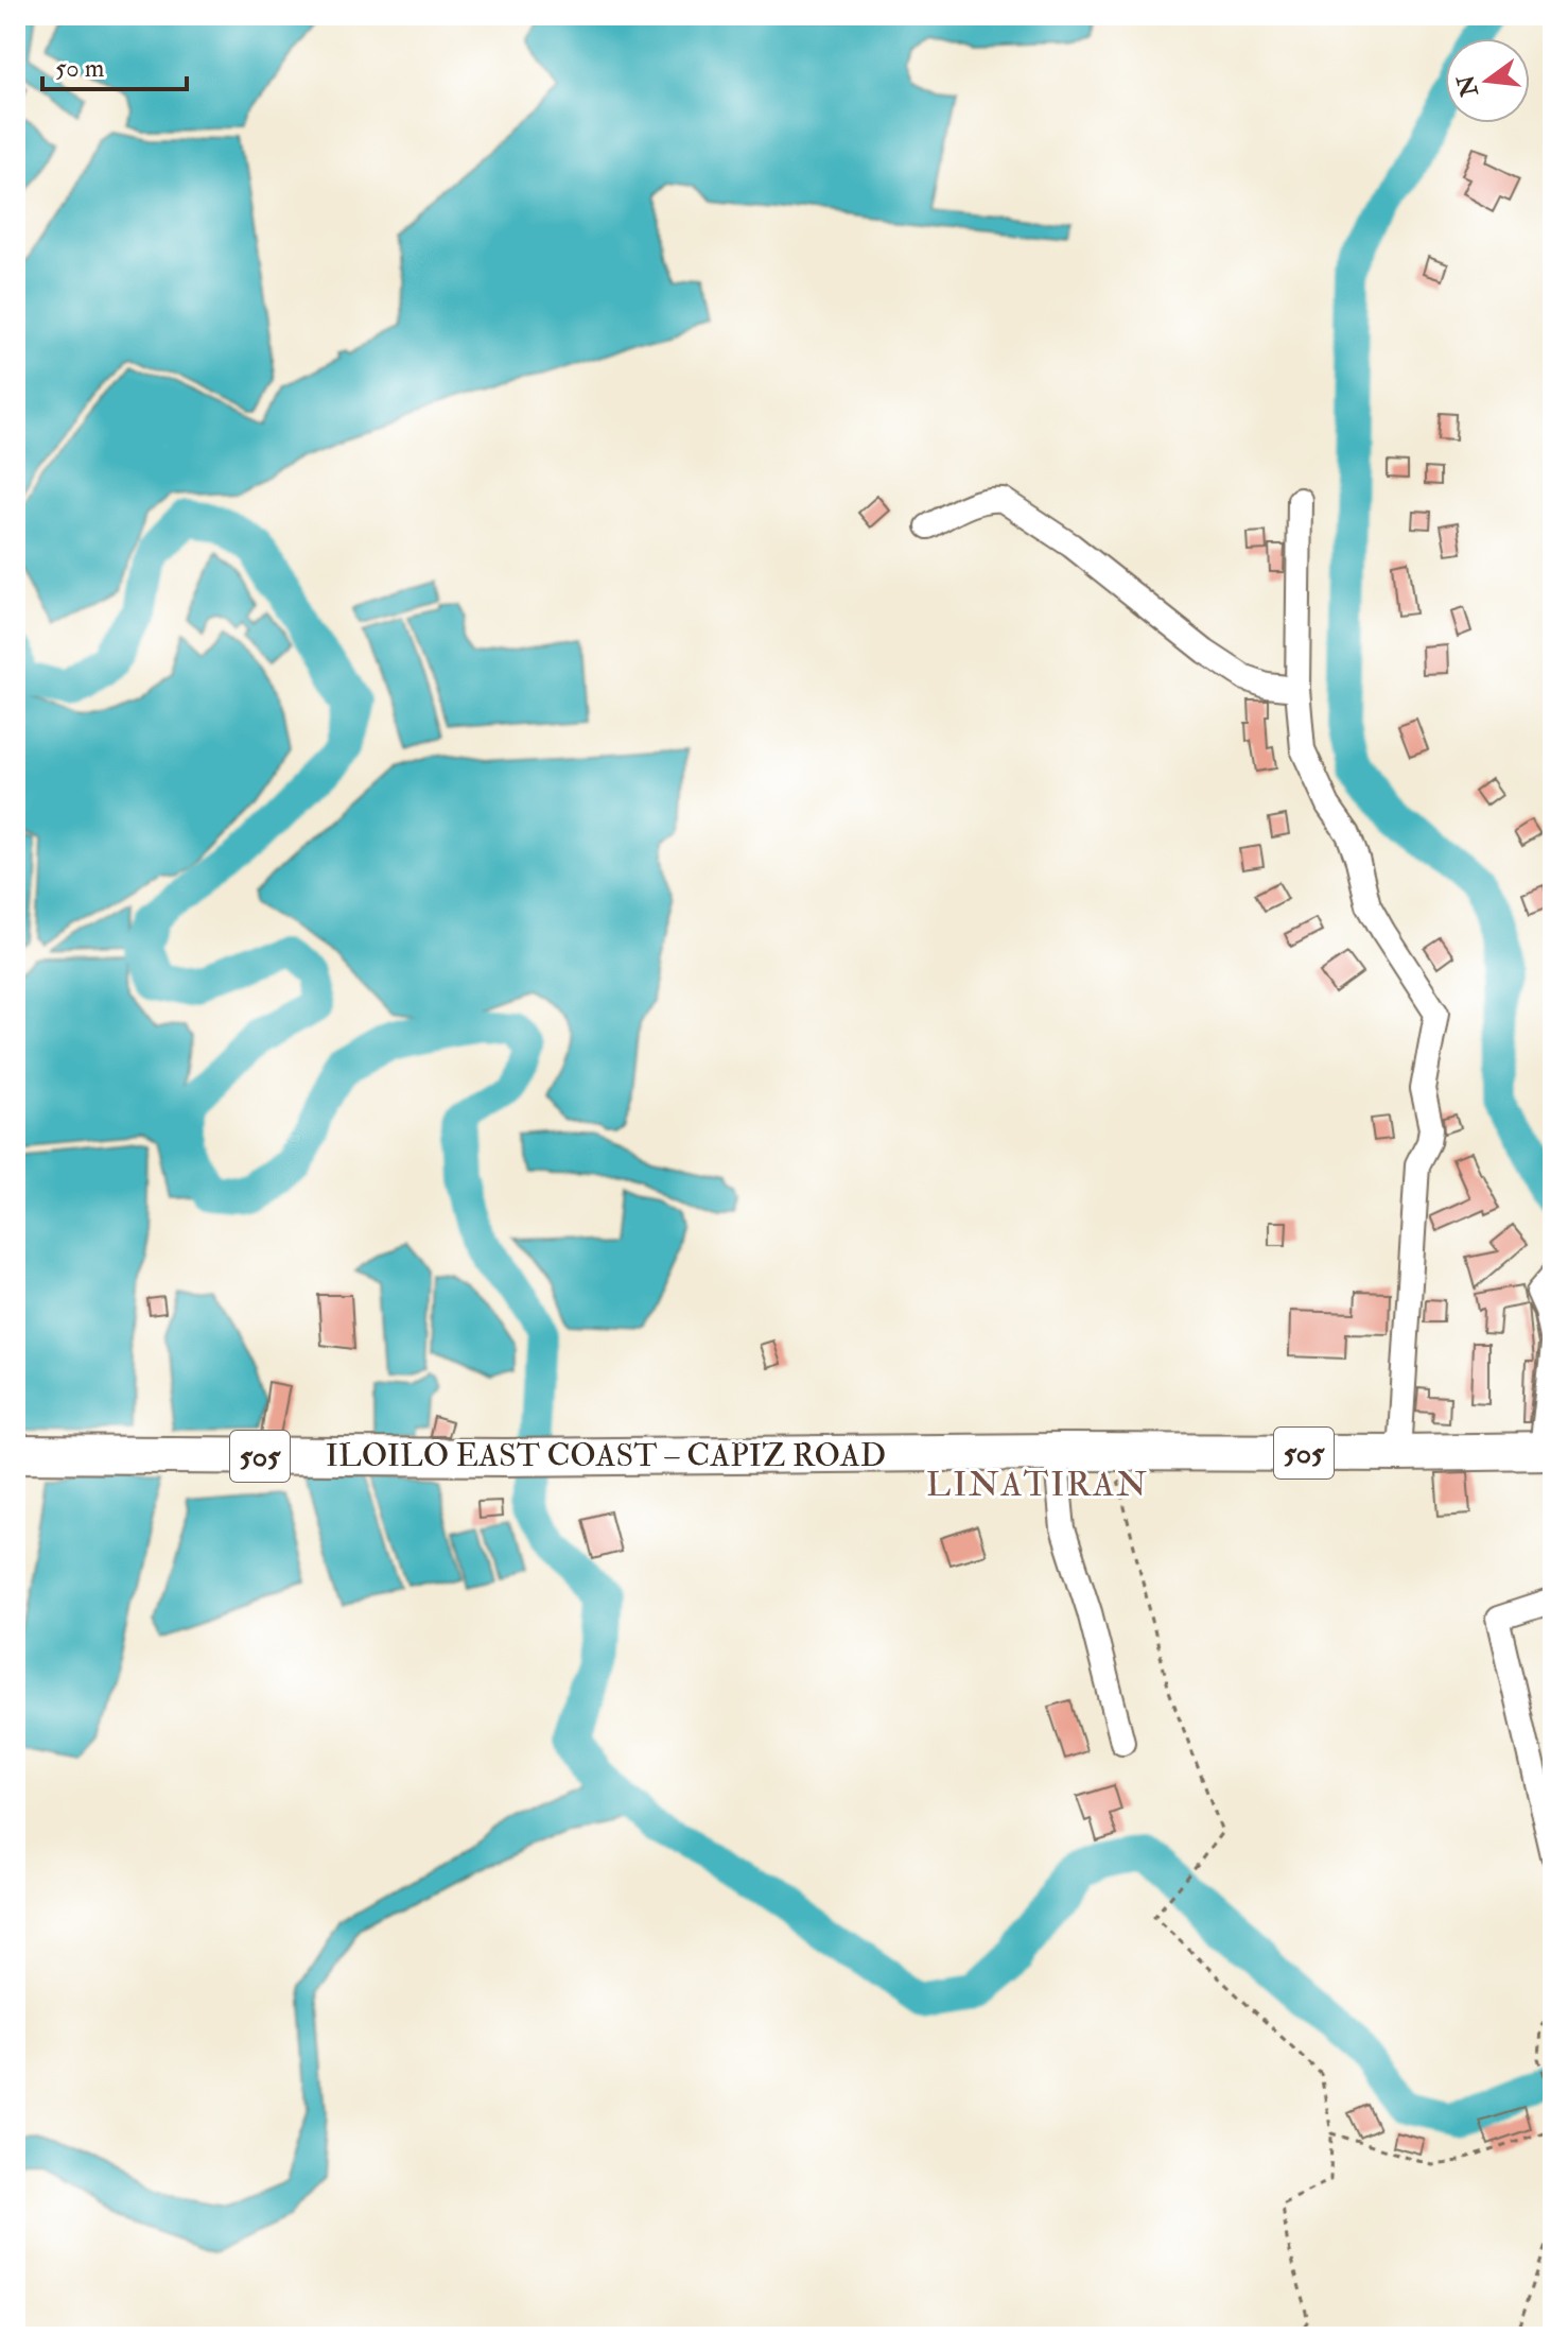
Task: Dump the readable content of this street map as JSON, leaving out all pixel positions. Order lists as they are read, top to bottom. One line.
{"streets":{"main road":["505","ILOILO EAST COAST – CAPIZ ROAD"]},"districts":["LINATIRAN"],"scale_bar":"50 m","north":"left"}
